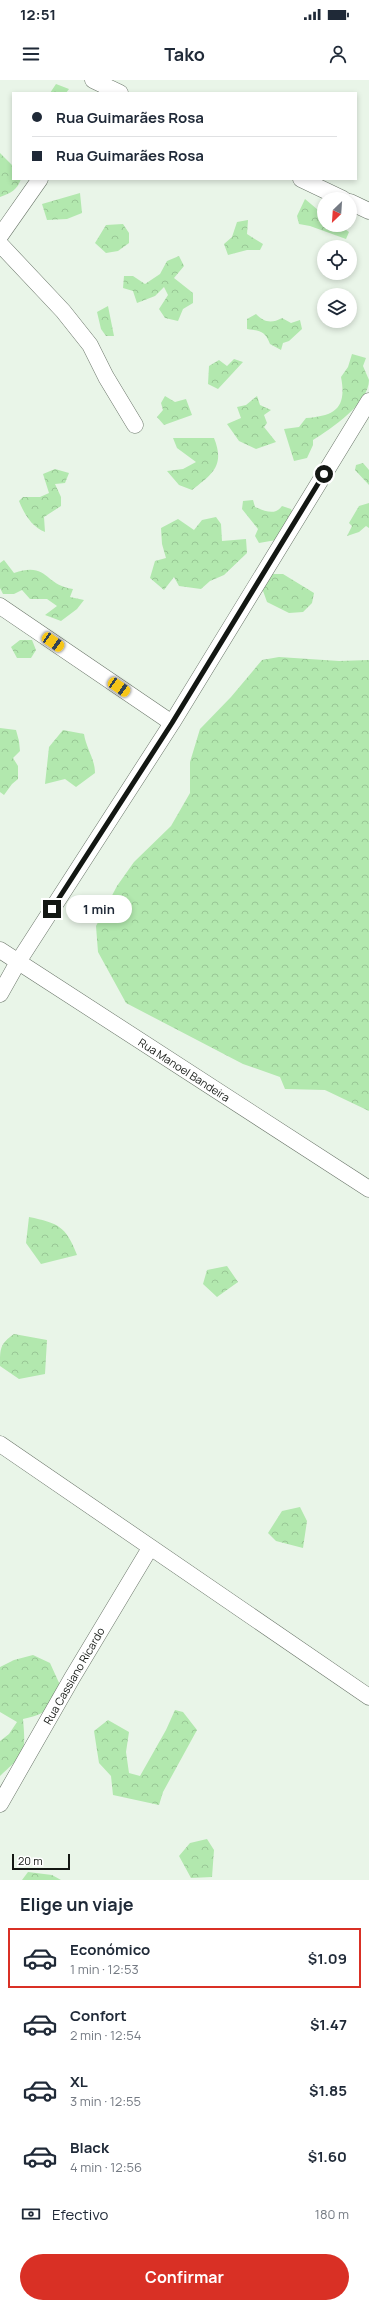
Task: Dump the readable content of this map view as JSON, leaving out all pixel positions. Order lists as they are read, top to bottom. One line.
{"streets":{"street":["Rua Manoel Bandeira","Rua Cassiano Ricardo"]},"scale_bar":"20 m","north":"bottom left","page":{"status":"12:51","header":"Tako","banner":["Rua Guimarães Rosa","Rua Guimarães Rosa"],"bubble":"1 min","scale":"20 m","heading":"Elige un viaje","list":[{"name":"Económico","note":"1 min · 12:53","value":"$1.09"},{"name":"Confort","note":"2 min · 12:54","value":"$1.47"},{"name":"XL","note":"3 min · 12:55","value":"$1.85"},{"name":"Black","note":"4 min · 12:56","value":"$1.60"}],"pay":["Efectivo","180 m"],"buttons":"Confirmar"}}
